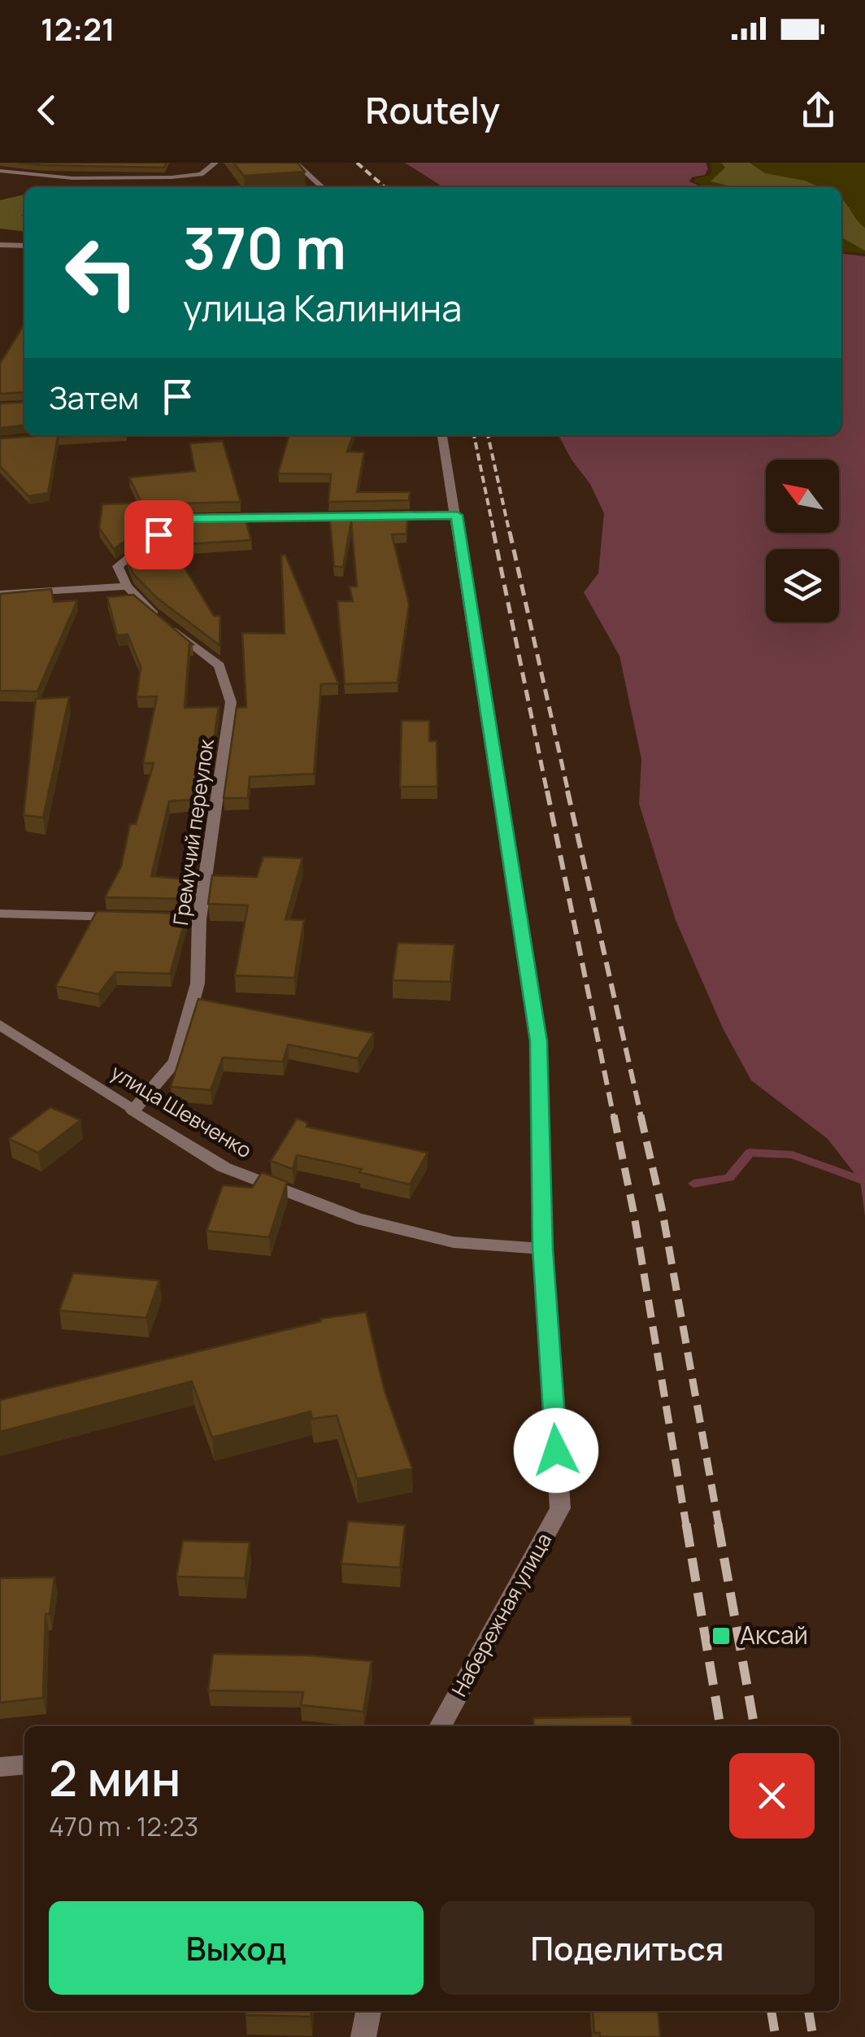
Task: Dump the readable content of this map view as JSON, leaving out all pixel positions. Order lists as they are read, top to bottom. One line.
{"streets":{"street":["Гремучий переулок","улица Шевченко","Набережная улица"]},"crossings":[["Гремучий переулок","улица Шевченко"],["улица Шевченко","Набережная улица"]],"places":{"transit":["Аксай"]},"north":"top left","page":{"status":"12:21","header":"Routely","turn":["370 m","улица Калинина"],"then":"Затем","heading":["2 мин","470 m · 12:23"],"buttons":["Выход","Поделиться"]}}
